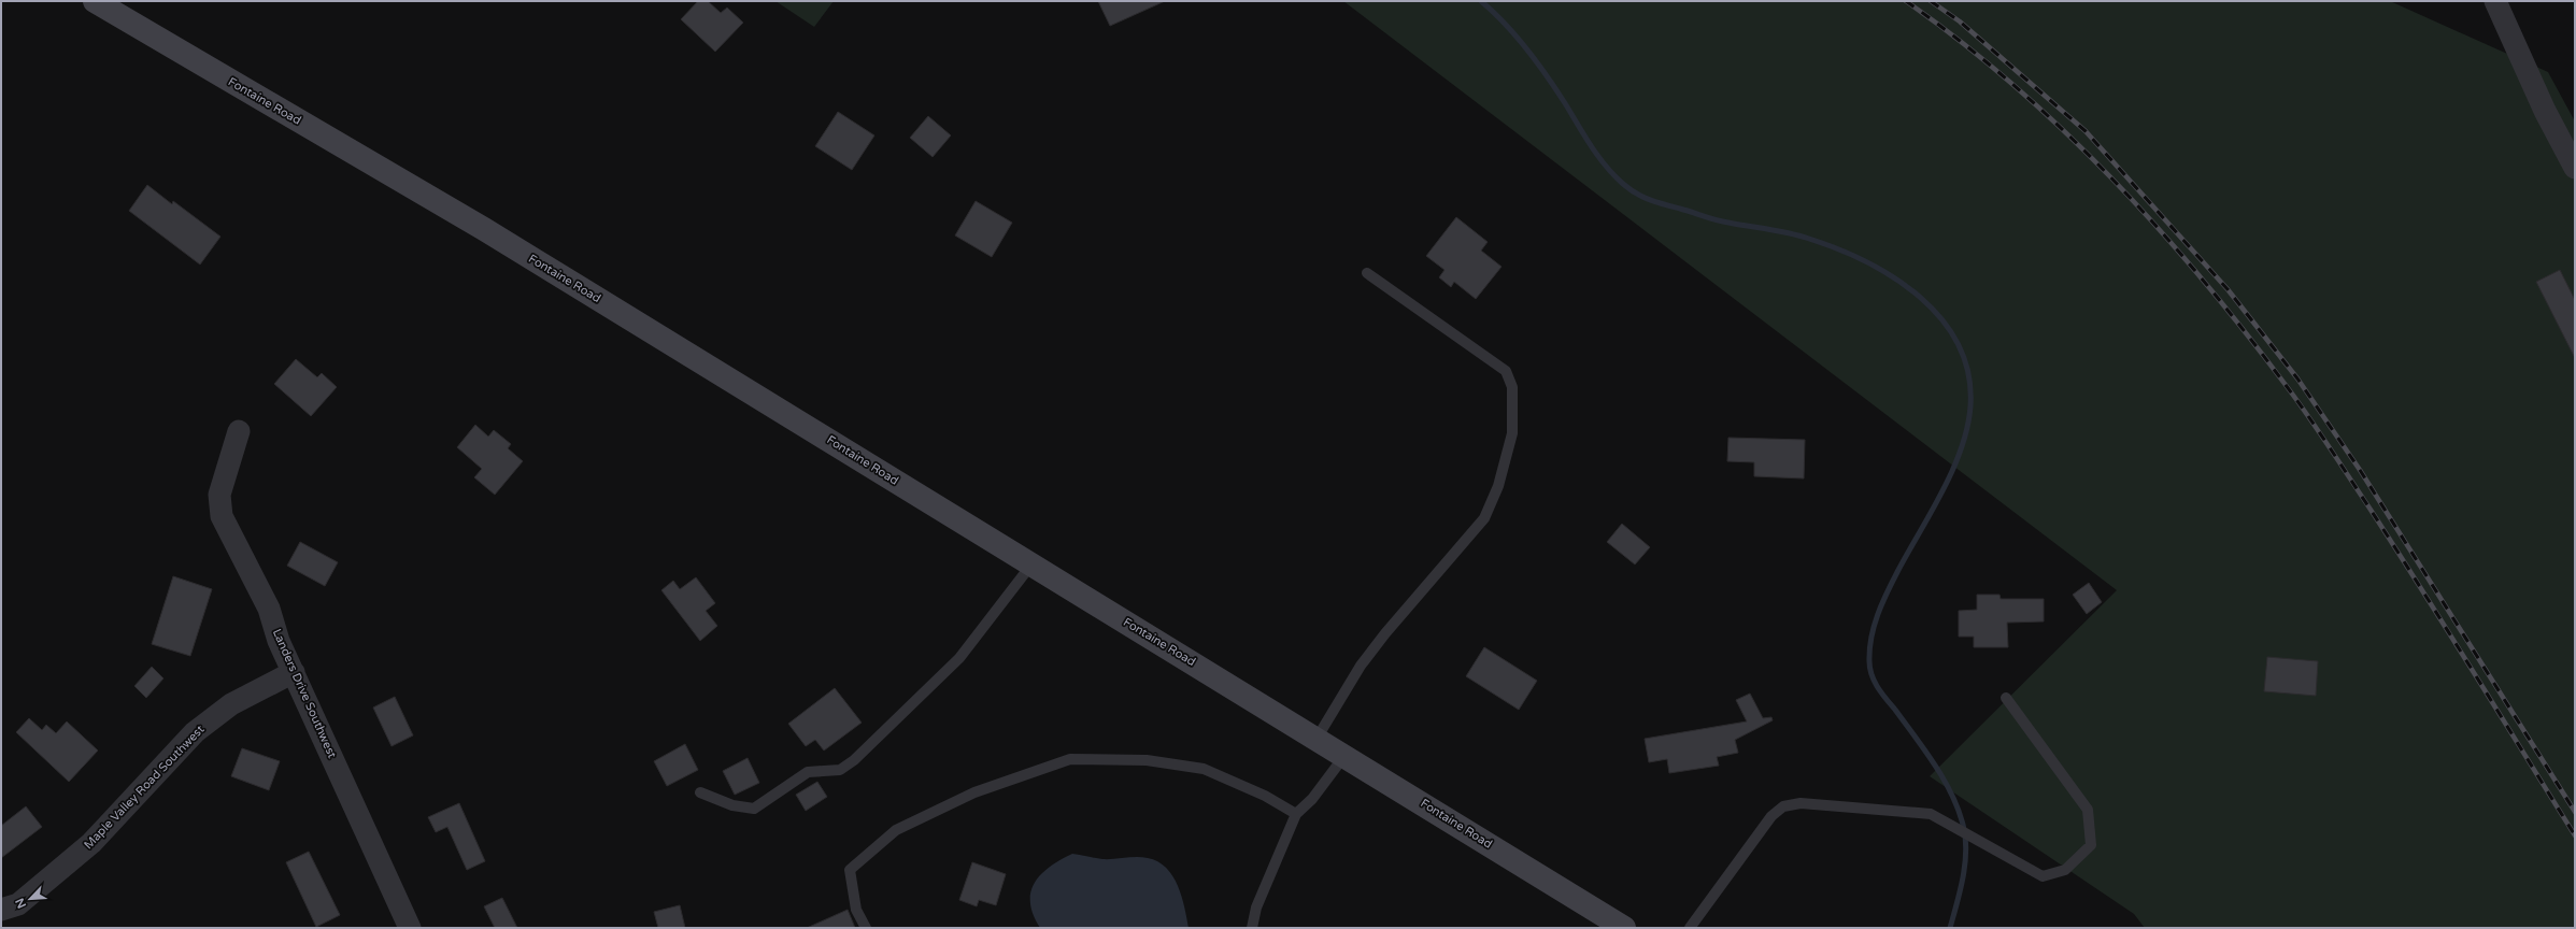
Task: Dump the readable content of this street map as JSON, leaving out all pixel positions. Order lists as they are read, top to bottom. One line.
{"streets":{"main road":["Fontaine Road"],"street":["Landers Drive Southwest","Maple Valley Road Southwest"]},"crossings":[["Landers Drive Southwest","Maple Valley Road Southwest"]],"north":"bottom left"}
